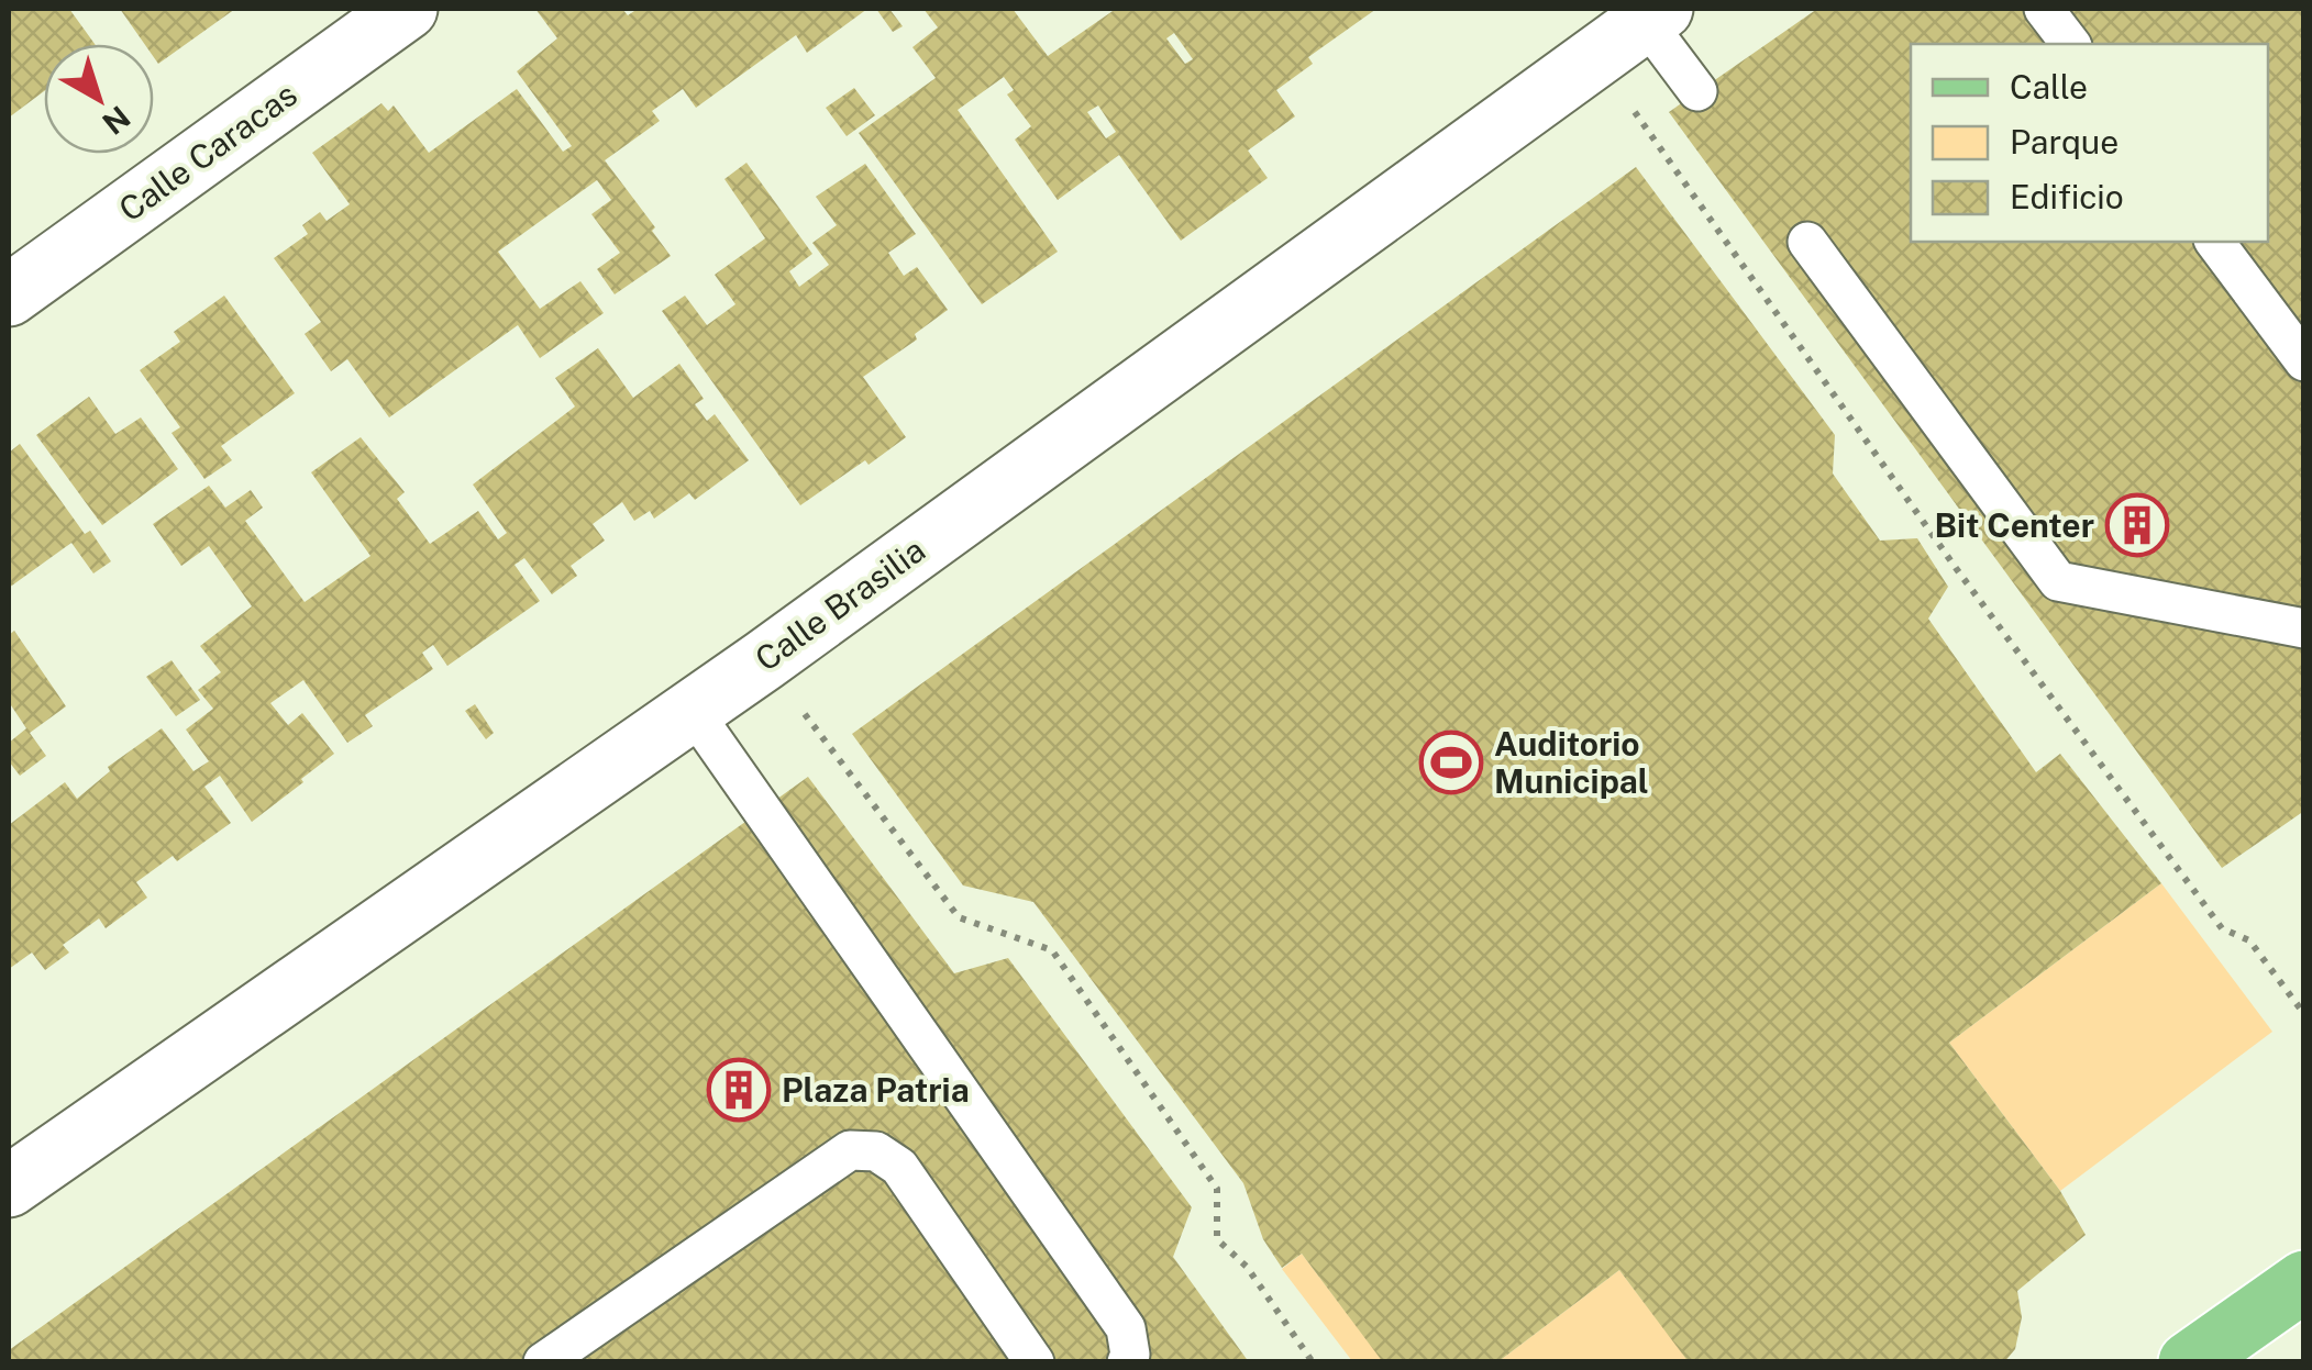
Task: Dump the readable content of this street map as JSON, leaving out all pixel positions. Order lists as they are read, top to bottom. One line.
{"streets":{"street":["Calle Caracas","Calle Brasilia"]},"places":{"building":["Bit Center","Plaza Patria"],"sports":["Auditorio Municipal"]},"legend":["Calle","Parque","Edificio"],"north":"bottom right"}
